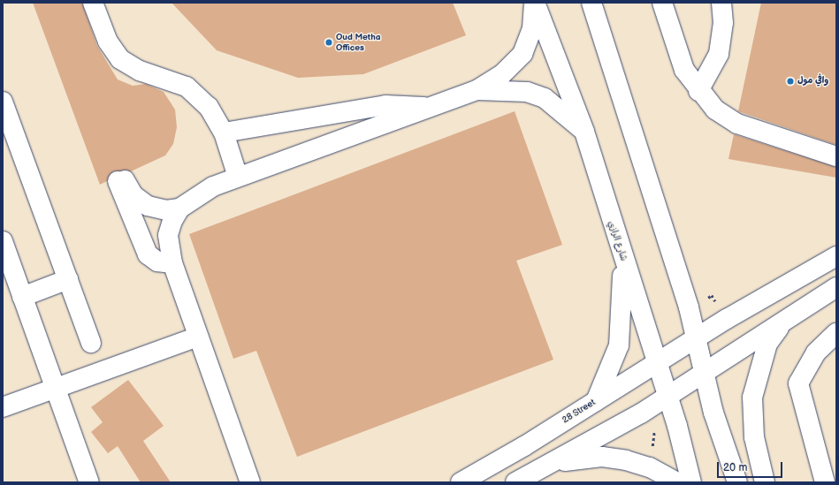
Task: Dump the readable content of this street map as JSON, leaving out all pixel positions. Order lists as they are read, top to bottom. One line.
{"streets":{"street":["شارع الرازي","28 Street"]},"crossings":[["شارع الرازي","28 Street"]],"places":["Oud Metha Offices","وافي مول"],"scale_bar":"20 m"}
